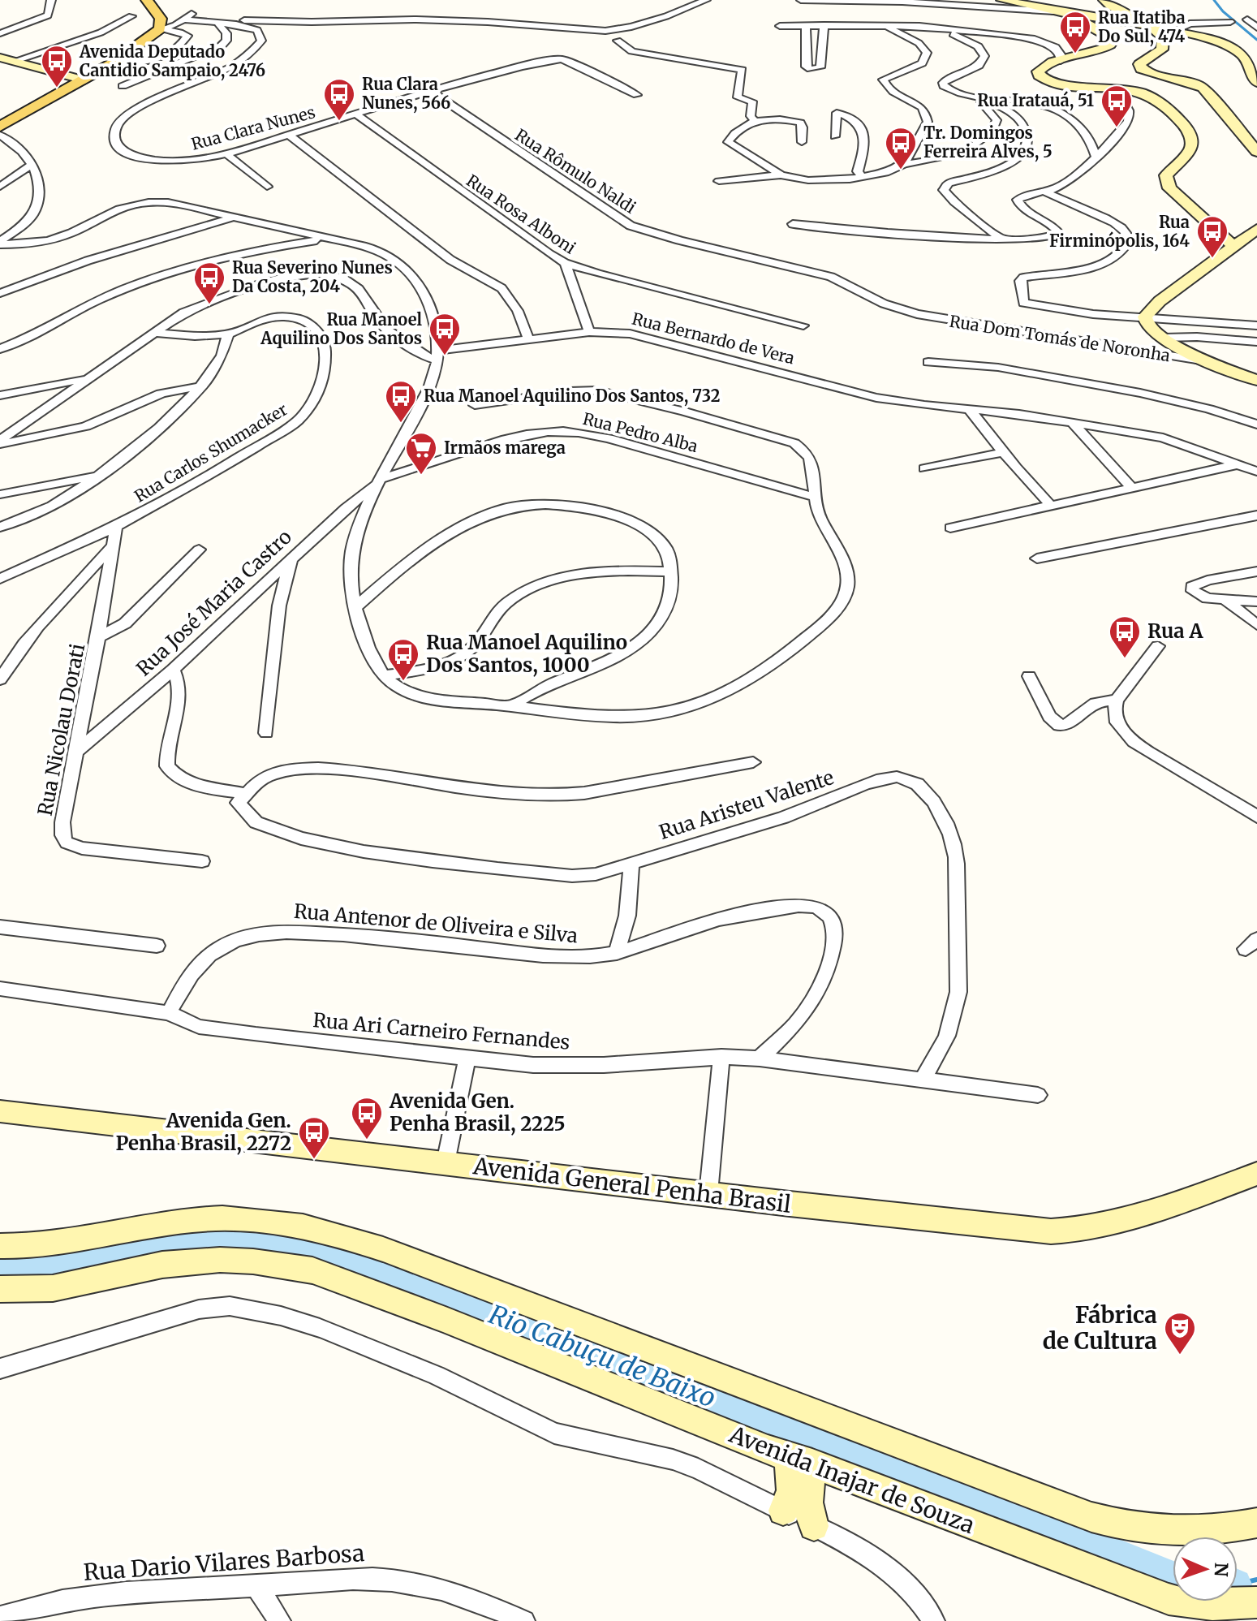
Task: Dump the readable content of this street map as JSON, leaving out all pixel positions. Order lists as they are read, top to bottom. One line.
{"streets":{"main road":["Rua Dom Tomás de Noronha","Avenida General Penha Brasil","Avenida Inajar de Souza"],"street":["Rua Clara Nunes","Rua Rômulo Naldi","Rua Rosa Alboni","Rua Bernardo de Vera","Rua Pedro Alba","Rua Carlos Shumacker","Rua José Maria Castro","Rua Nicolau Dorati","Rua Aristeu Valente","Rua Antenor de Oliveira e Silva","Rua Ari Carneiro Fernandes","Rua Dario Vilares Barbosa"]},"crossings":[["Rua Clara Nunes","Rua Rômulo Naldi"],["Rua Clara Nunes","Rua Rosa Alboni"],["Rua Rômulo Naldi","Rua Dom Tomás de Noronha"],["Rua Pedro Alba","Rua José Maria Castro"],["Rua Carlos Shumacker","Rua Nicolau Dorati"],["Rua José Maria Castro","Rua Nicolau Dorati"],["Rua Aristeu Valente","Rua Ari Carneiro Fernandes"],["Rua Antenor de Oliveira e Silva","Rua Ari Carneiro Fernandes"]],"water":["Rio Cabuçu de Baixo"],"places":{"bus stop":["Rua Itatiba Do Sul, 474","Avenida Deputado Cantidio Sampaio, 2476","Rua Clara Nunes, 566","Rua Iratauá, 51","Tr. Domingos Ferreira Alves, 5","Rua Firminópolis, 164","Rua Severino Nunes Da Costa, 204","Rua Manoel Aquilino Dos Santos","Rua Manoel Aquilino Dos Santos, 732","Rua A","Rua Manoel Aquilino Dos Santos, 1000","Avenida Gen. Penha Brasil, 2225","Avenida Gen. Penha Brasil, 2272"],"supermarket":["Irmãos marega"],"theatre":["Fábrica de Cultura"]},"north":"right"}
